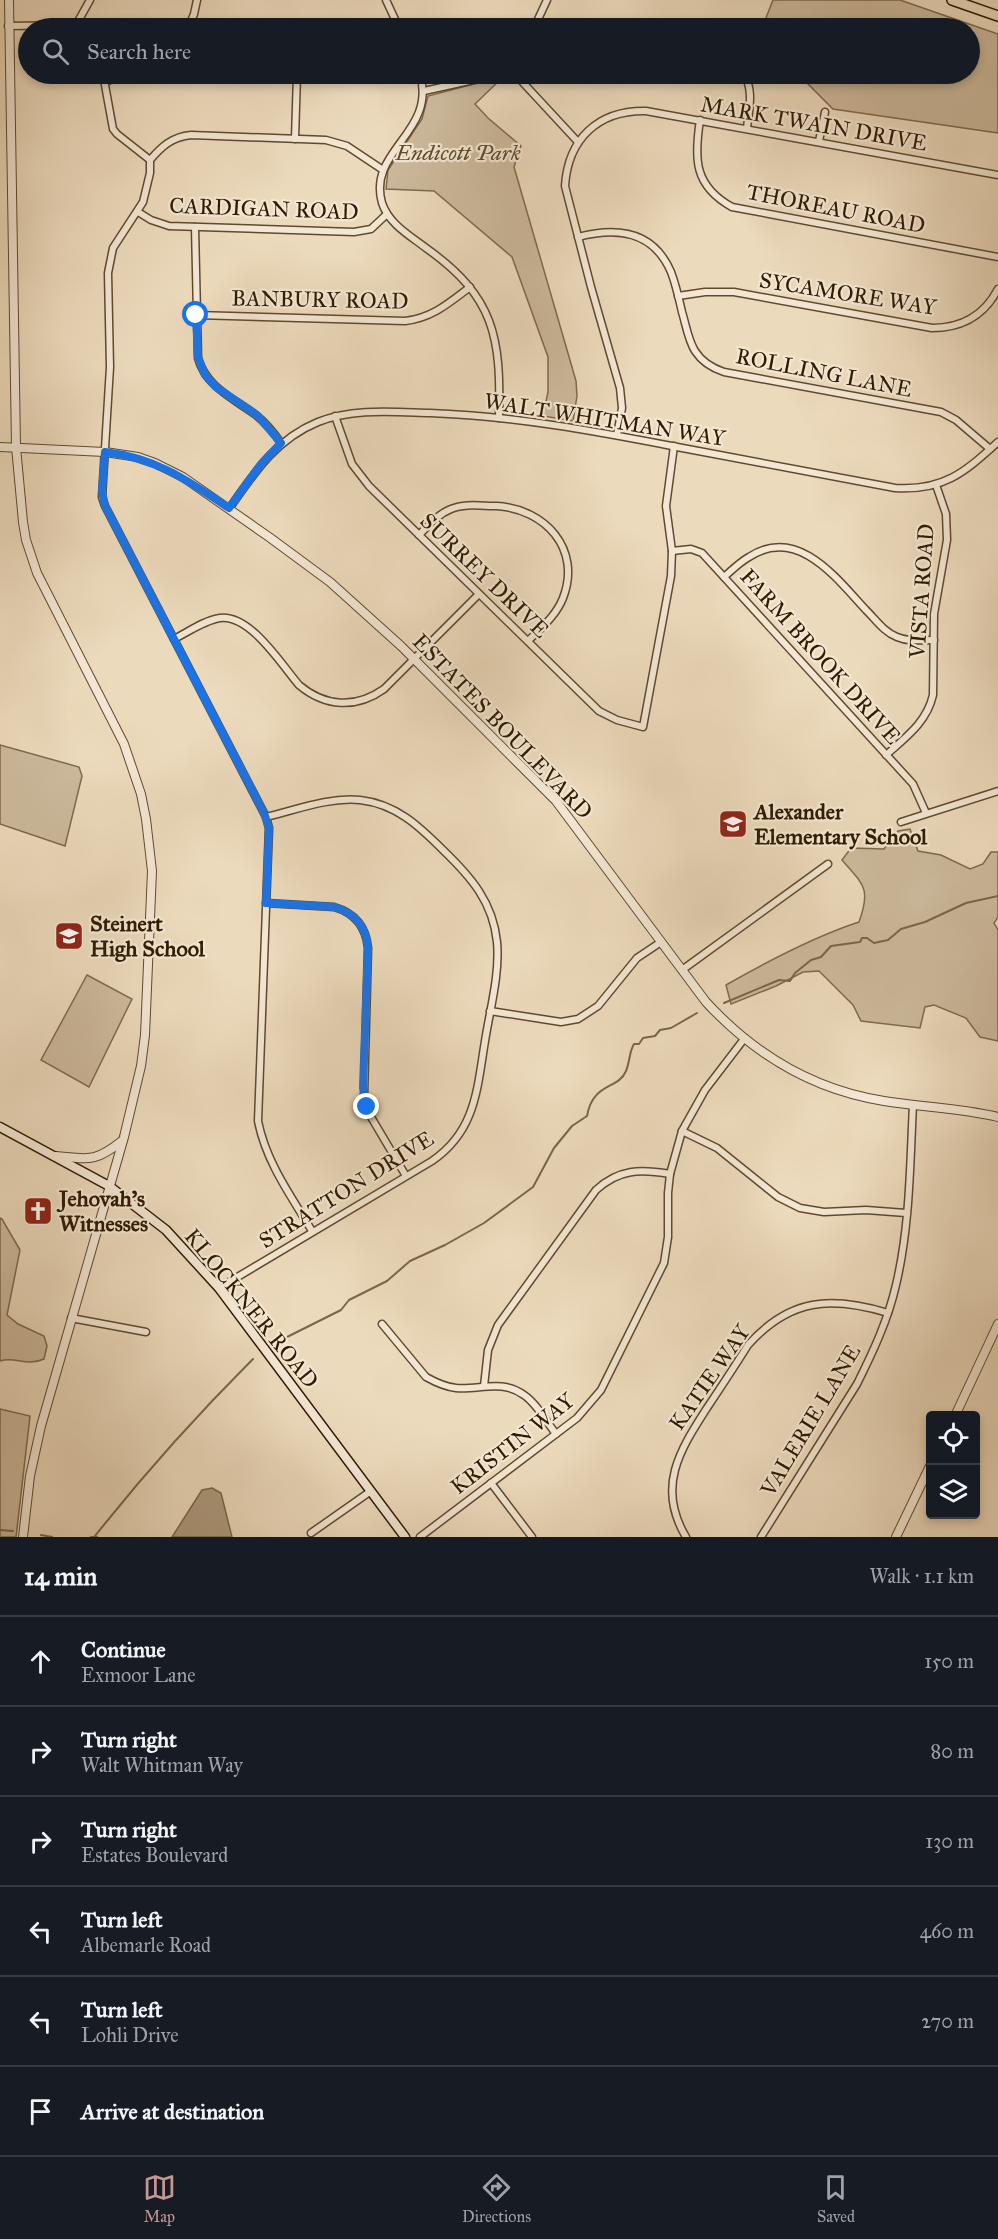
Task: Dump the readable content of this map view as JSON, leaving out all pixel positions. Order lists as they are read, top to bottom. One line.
{"streets":{"main road":["KLOCKNER ROAD"],"street":["MARK TWAIN DRIVE","CARDIGAN ROAD","THOREAU ROAD","SYCAMORE WAY","BANBURY ROAD","ROLLING LANE","WALT WHITMAN WAY","SURREY DRIVE","VISTA ROAD","FARM BROOK DRIVE","ESTATES BOULEVARD","STRATTON DRIVE","KATIE WAY","VALERIE LANE","KRISTIN WAY"]},"crossings":[["MARK TWAIN DRIVE","THOREAU ROAD"],["MARK TWAIN DRIVE","ROLLING LANE"],["MARK TWAIN DRIVE","WALT WHITMAN WAY"],["SYCAMORE WAY","ROLLING LANE"],["ROLLING LANE","WALT WHITMAN WAY"],["WALT WHITMAN WAY","SURREY DRIVE"],["WALT WHITMAN WAY","VISTA ROAD"],["WALT WHITMAN WAY","ESTATES BOULEVARD"],["SURREY DRIVE","FARM BROOK DRIVE"],["VISTA ROAD","FARM BROOK DRIVE"],["ESTATES BOULEVARD","VALERIE LANE"],["ESTATES BOULEVARD","KRISTIN WAY"],["STRATTON DRIVE","KLOCKNER ROAD"],["KATIE WAY","VALERIE LANE"]],"parks":["Endicott Park"],"places":{"school or university":["Alexander Elementary School","Steinert High School"],"church":["Jehovah's Witnesses"]},"page":{"search":"Search here","heading":["14 min","Walk · 1.1 km"],"list":[["Continue","Exmoor Lane","150 m"],["Turn right","Walt Whitman Way","80 m"],["Turn right","Estates Boulevard","130 m"],["Turn left","Albemarle Road","460 m"],["Turn left","Lohli Drive","270 m"],"Arrive at destination"],"nav":["Map","Directions","Saved"]}}
